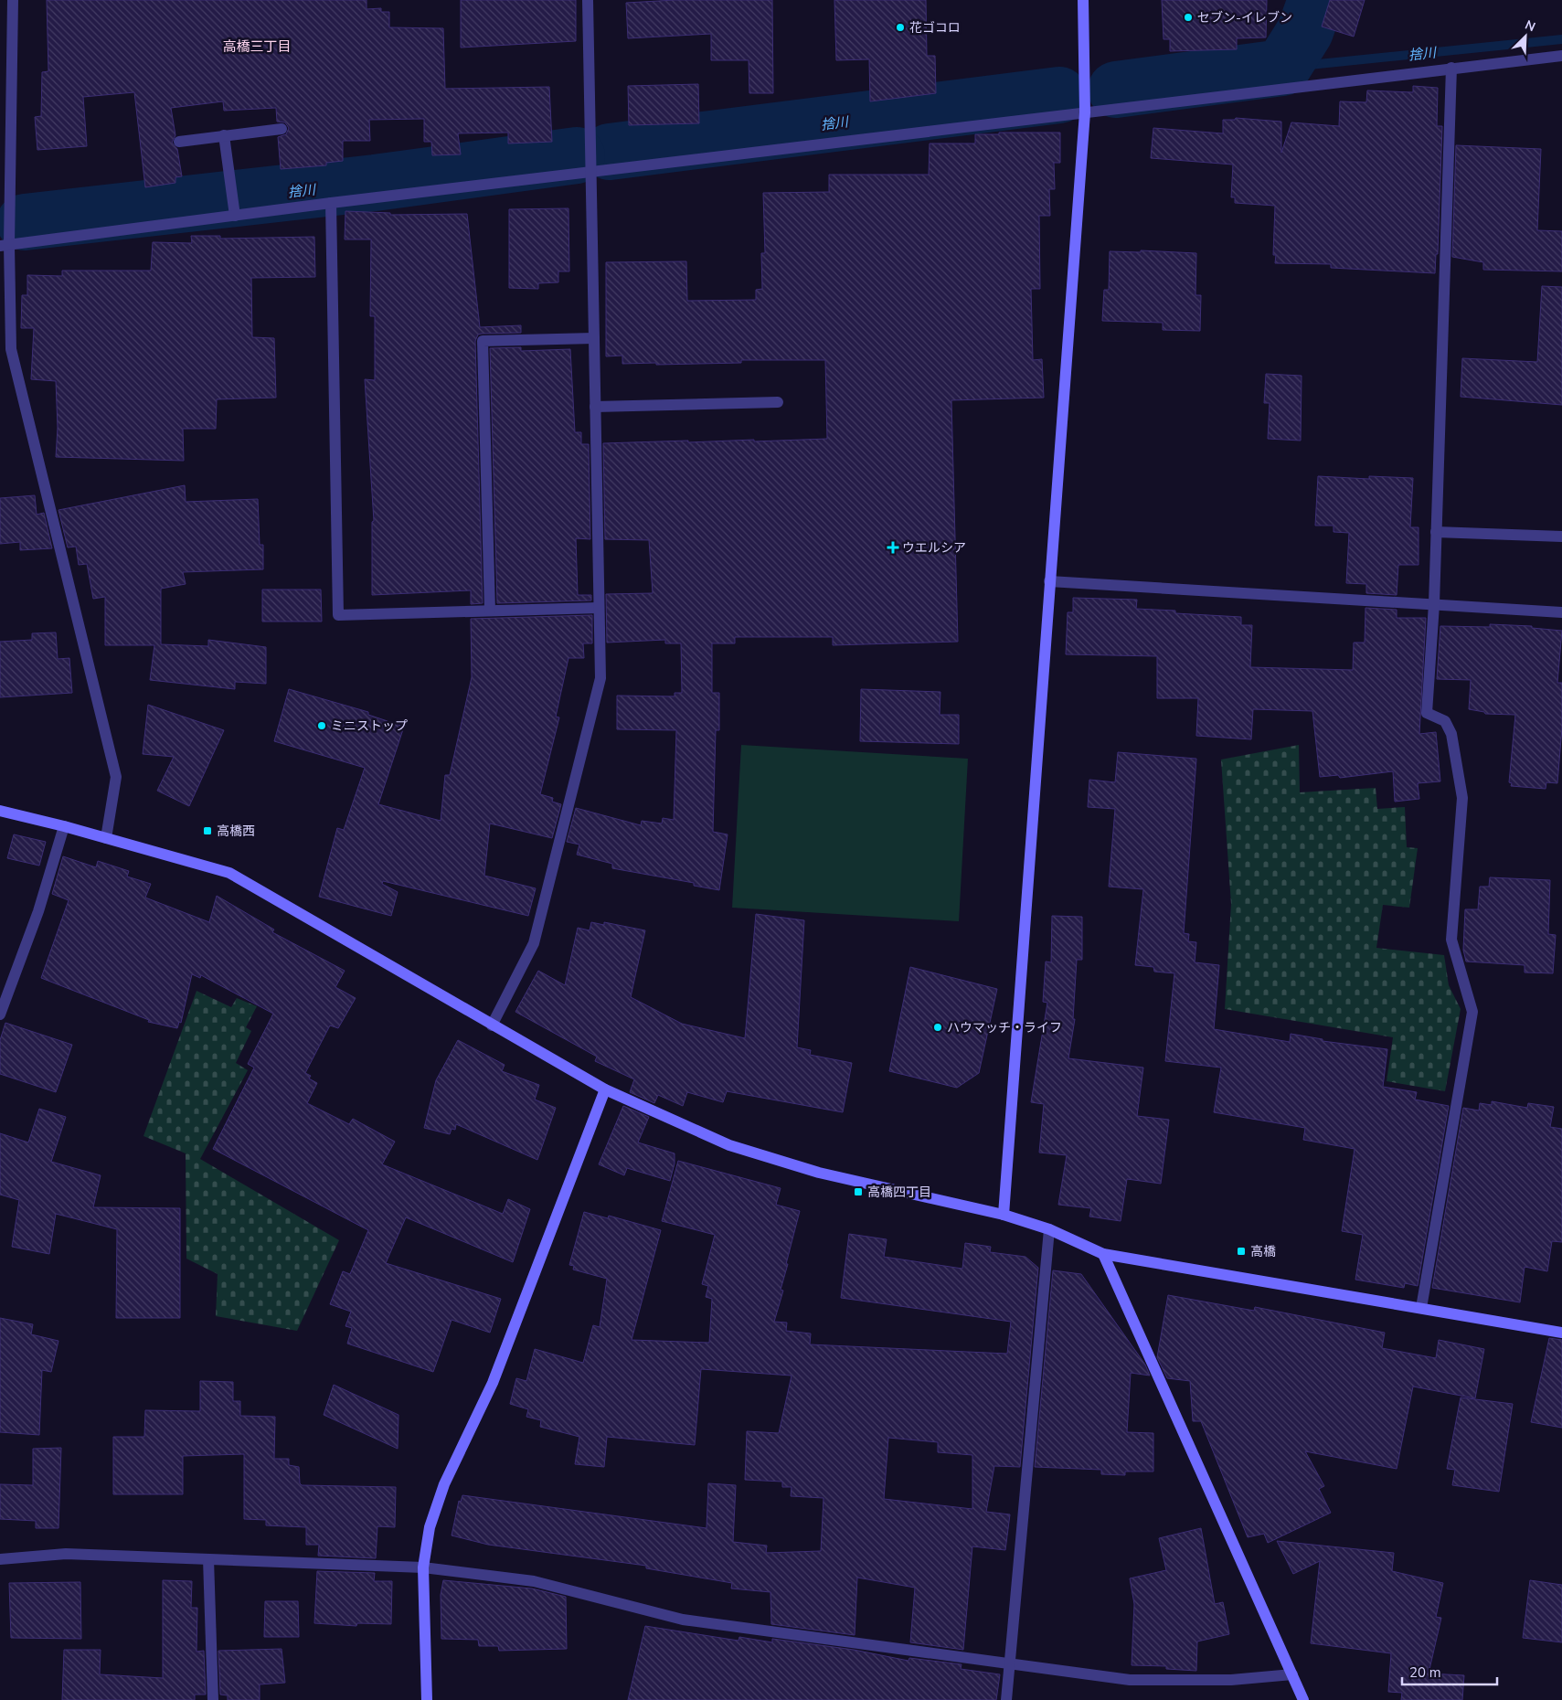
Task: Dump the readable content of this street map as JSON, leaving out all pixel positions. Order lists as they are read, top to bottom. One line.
{"districts":["高橋三丁目"],"water":["捨川"],"places":{"other":["セブン-イレブン","花ゴコロ","ミニストップ","ハウマッチ・ライフ"],"health":["ウエルシア"],"transit":["高橋西","高橋四丁目","高橋"]},"scale_bar":"20 m","north":"top right"}
